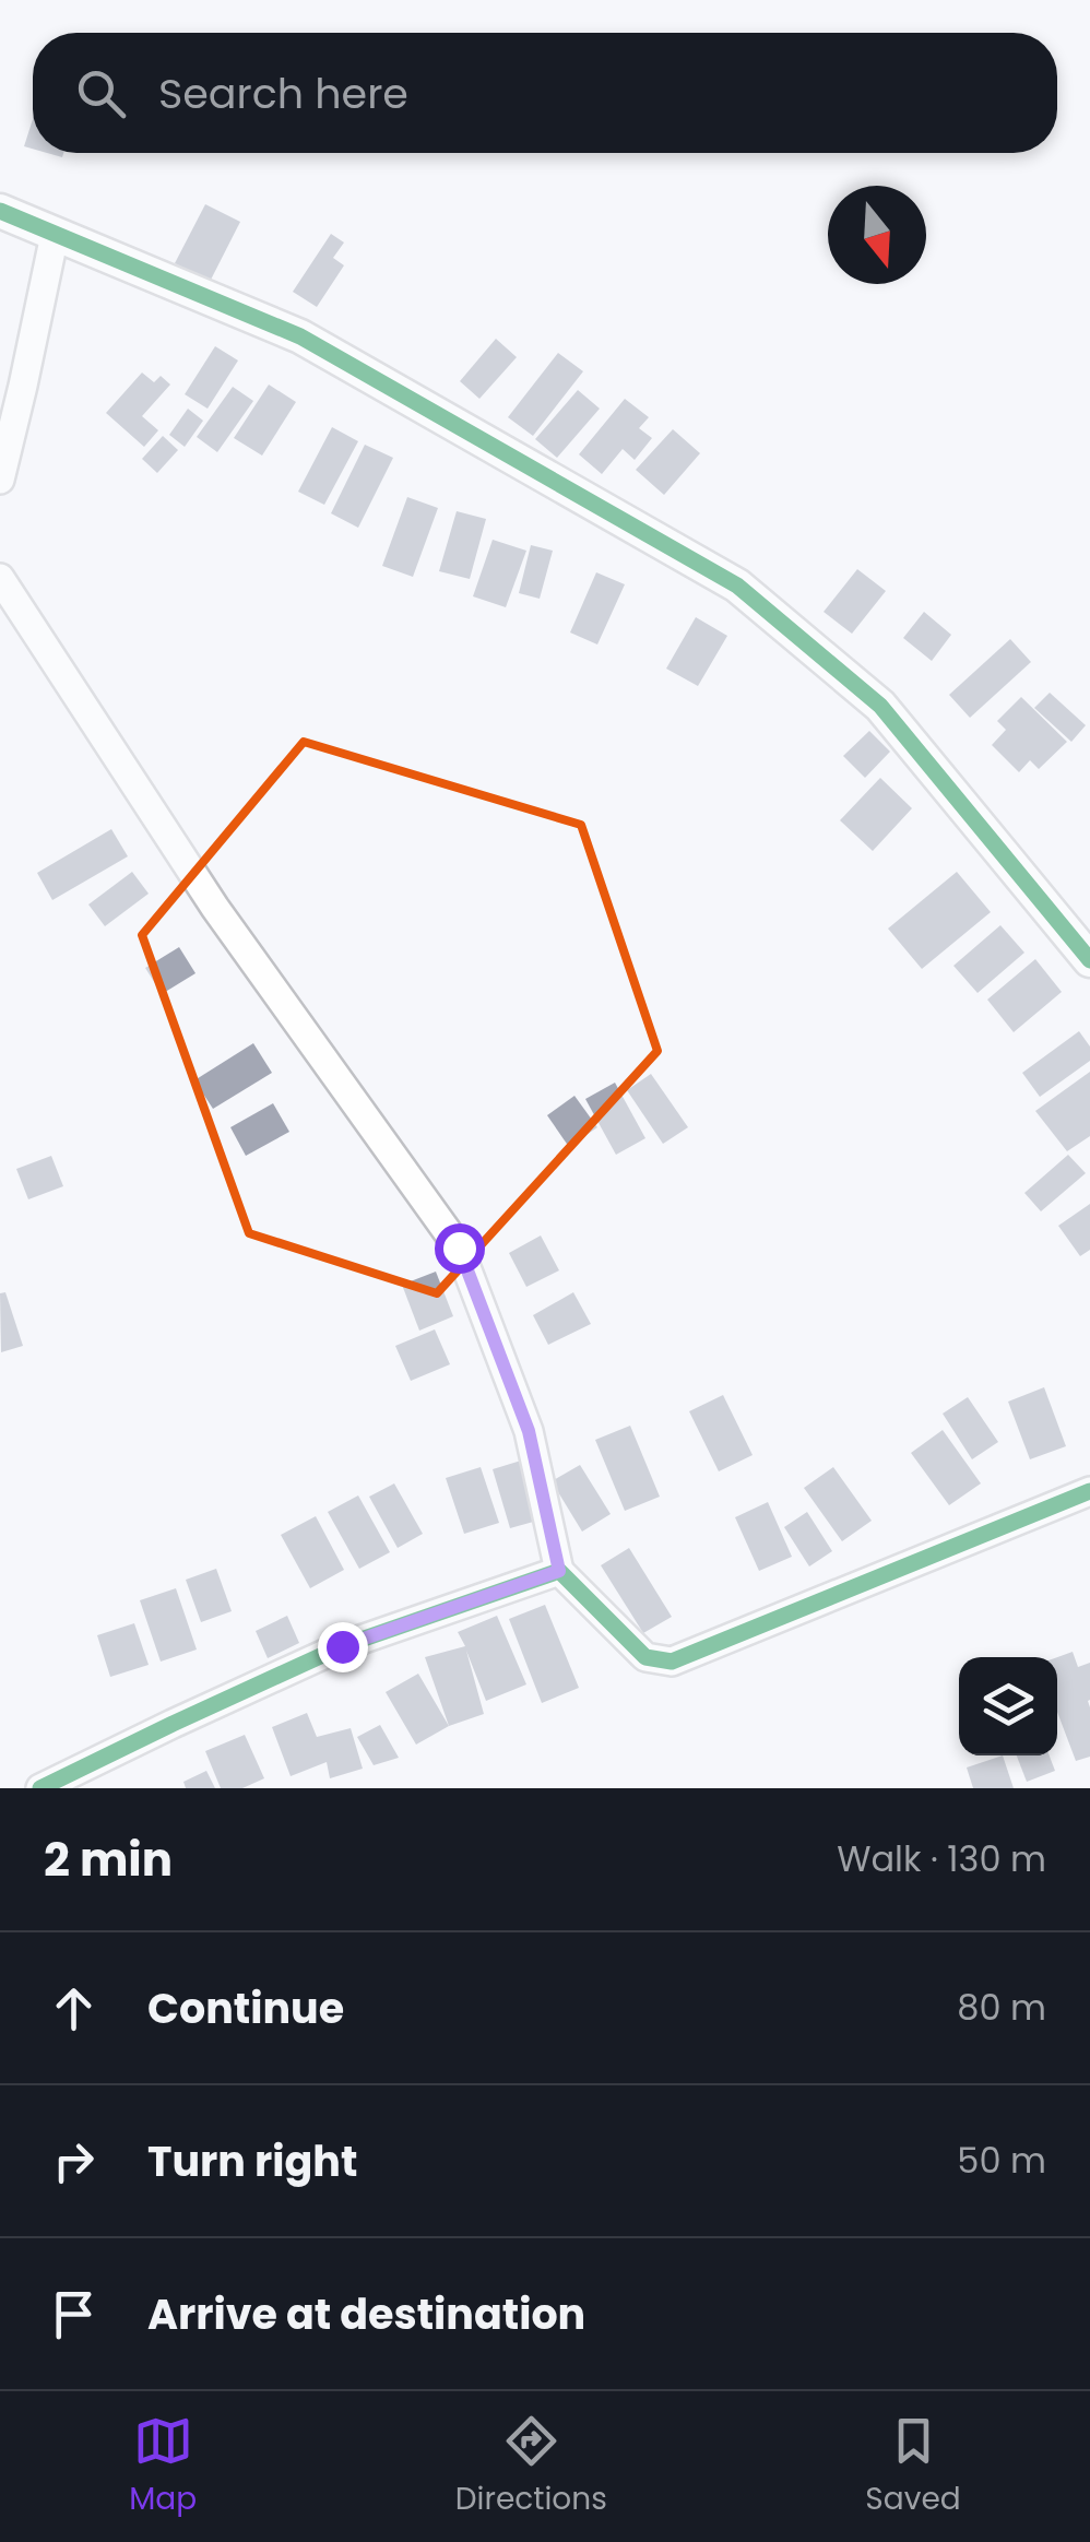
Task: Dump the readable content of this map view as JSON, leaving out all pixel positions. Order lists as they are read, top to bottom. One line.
{"north":"bottom","page":{"search":"Search here","heading":["2 min","Walk · 130 m"],"list":[["Continue","80 m"],["Turn right","50 m"],"Arrive at destination"],"nav":["Map","Directions","Saved"]}}
